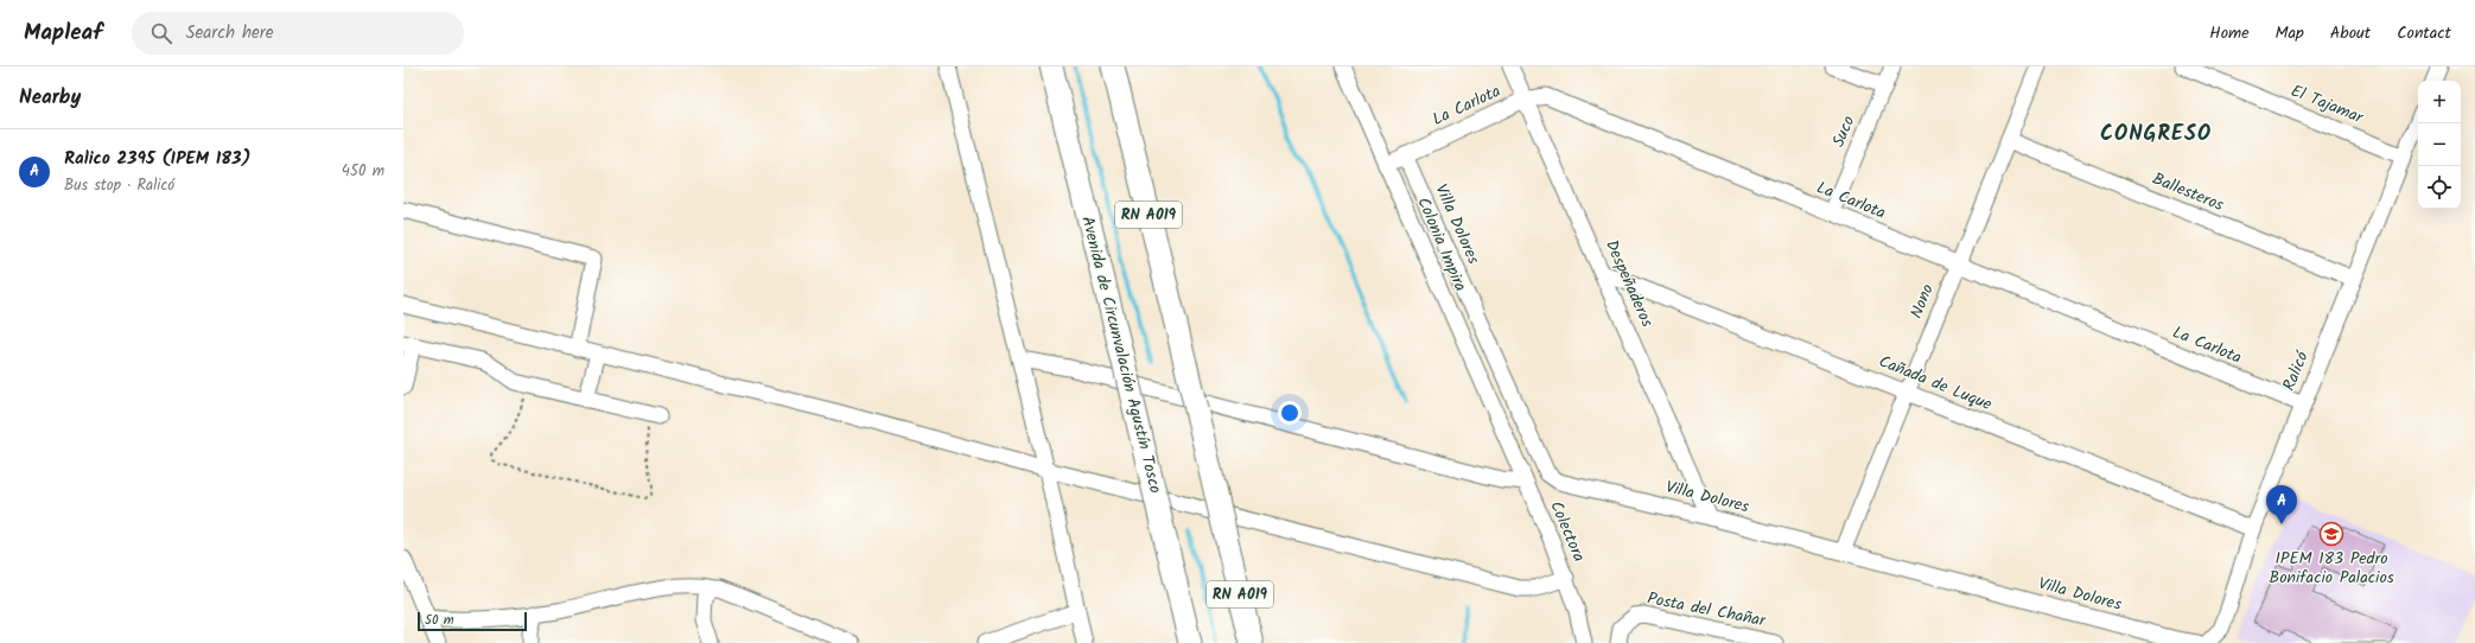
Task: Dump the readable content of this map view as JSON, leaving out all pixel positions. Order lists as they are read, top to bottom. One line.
{"streets":{"highway":["RN A019","Avenida de Circunvalación Agustín Tosco"],"street":["El Tajamar","La Carlota","Suco","Ballesteros","Villa Dolores","Colonia Impira","Despeñaderos","Nono","Ralicó","Cañada de Luque","Colectora","Posta del Chañar"]},"crossings":[["El Tajamar","Ralicó"],["La Carlota","Suco"],["La Carlota","Villa Dolores"],["La Carlota","Colonia Impira"],["La Carlota","Despeñaderos"],["La Carlota","Nono"],["La Carlota","Ralicó"],["Ballesteros","Nono"],["Ballesteros","Ralicó"],["Villa Dolores","Despeñaderos"],["Villa Dolores","Nono"],["Colonia Impira","Colectora"],["Despeñaderos","Cañada de Luque"],["Nono","Cañada de Luque"],["Ralicó","Cañada de Luque"]],"districts":["CONGRESO"],"places":{"school or university":["IPEM 183 Pedro Bonifacio Palacios"]},"scale_bar":"50 m","page":{"header":"Mapleaf","search":"Search here","nav":["Home","Map","About","Contact"],"heading":"Nearby","map_buttons":["+","−"],"list":[{"mark":"A","name":"Ralico 2395 (IPEM 183)","note":"Bus stop · Ralicó","value":"450 m"}],"pins":"A","scale":"50 m"}}
